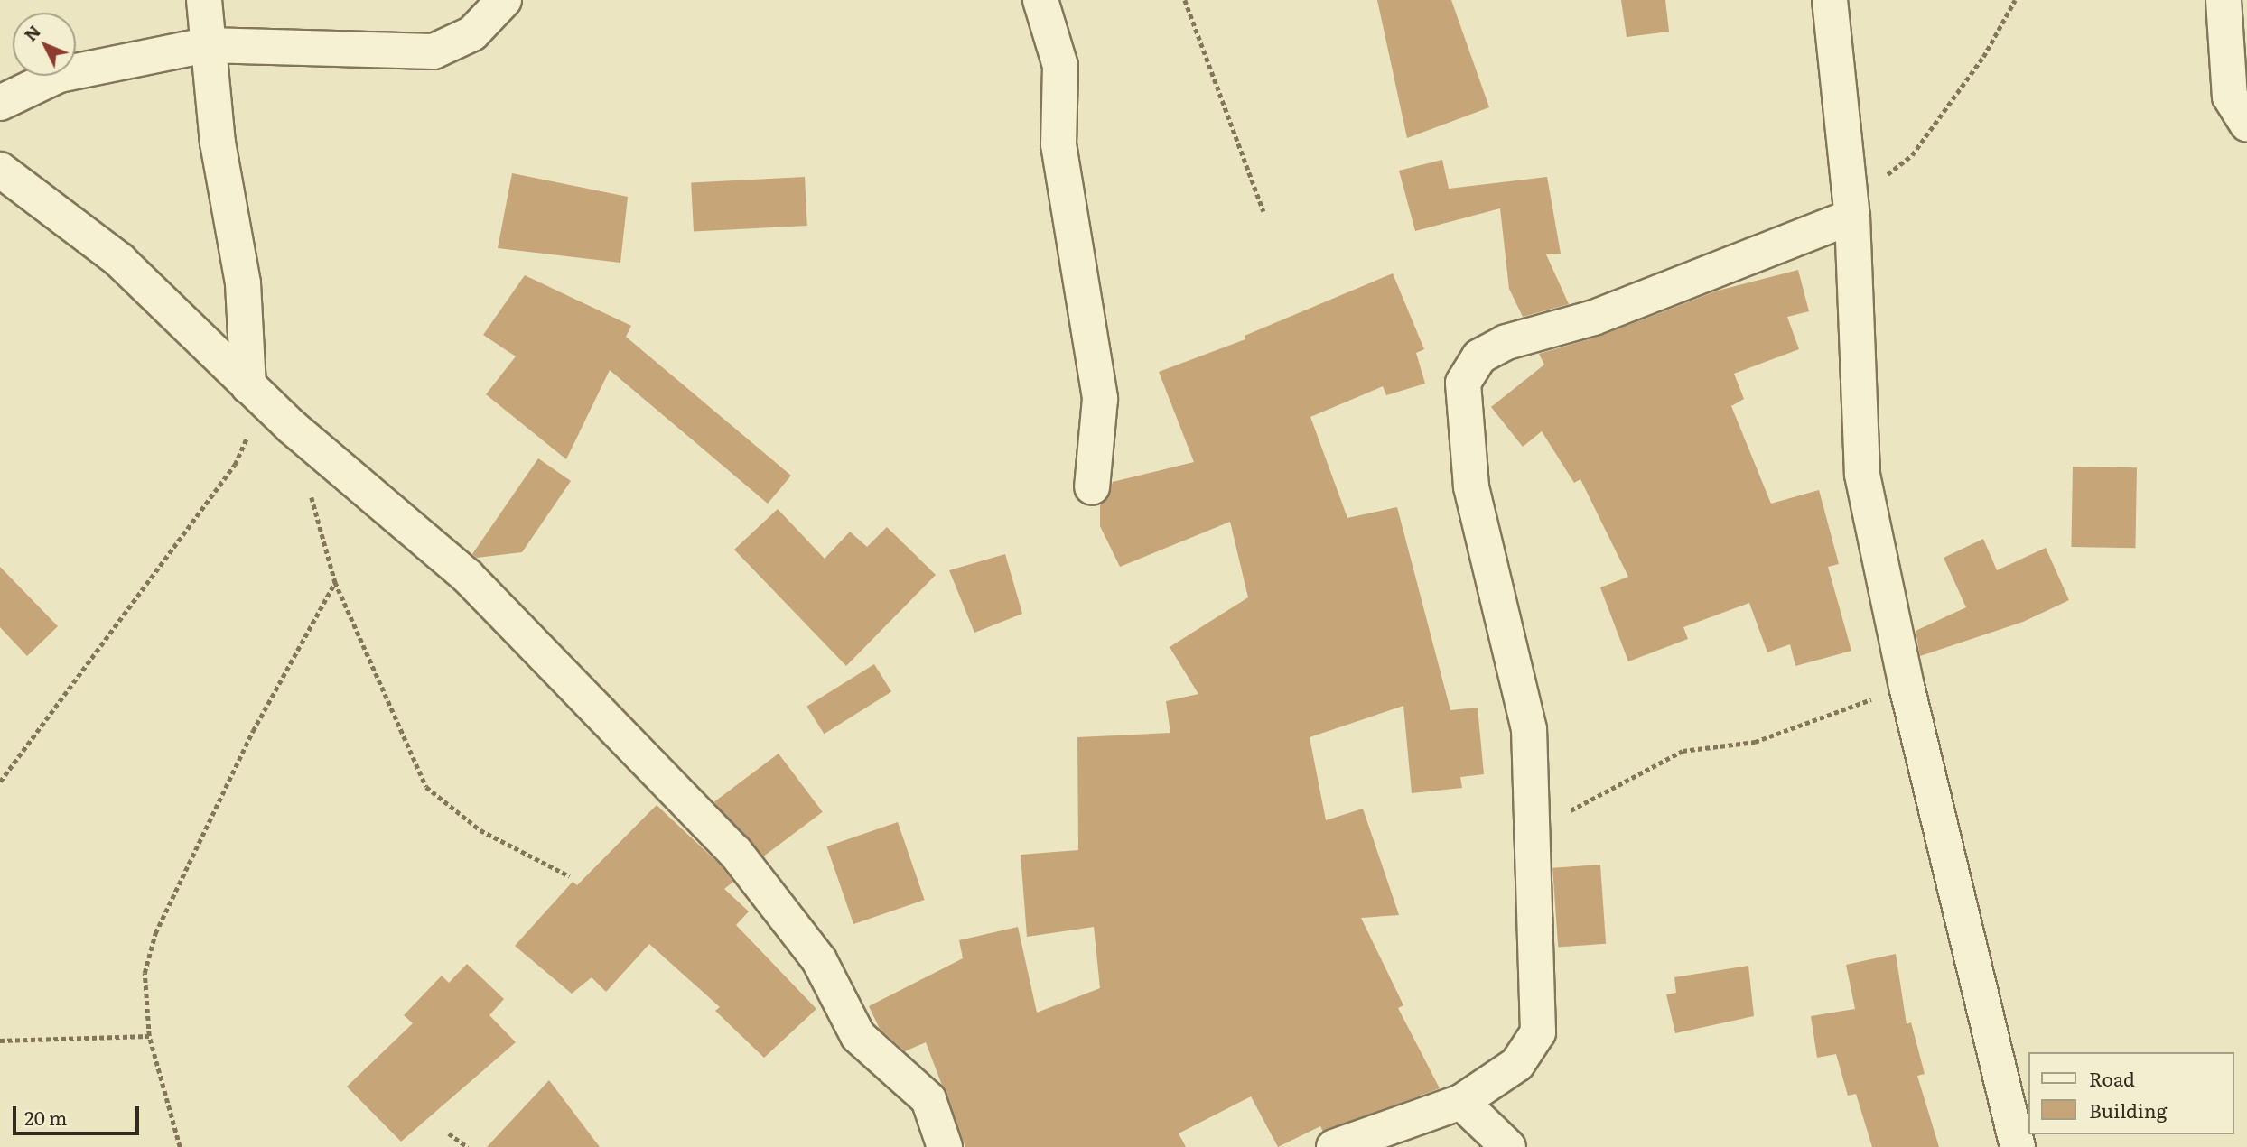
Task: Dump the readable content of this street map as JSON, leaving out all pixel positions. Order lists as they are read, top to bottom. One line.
{"legend":["Road","Building"],"scale_bar":"20 m","north":"top left"}
